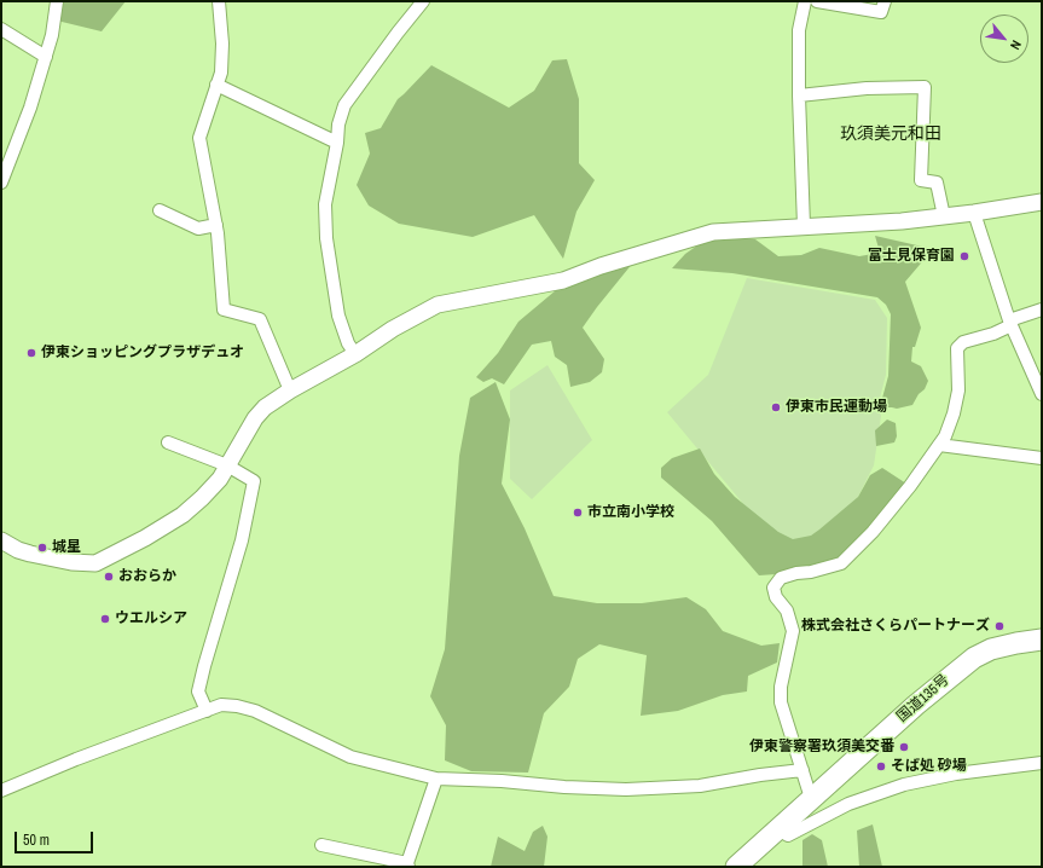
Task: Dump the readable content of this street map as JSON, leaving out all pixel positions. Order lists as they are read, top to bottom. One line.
{"streets":{"highway":["国道135号"]},"districts":["玖須美元和田"],"places":["富士見保育園","伊東ショッピングプラザデュオ","伊東市民運動場","市立南小学校","城星","おおらか","ウエルシア","株式会社さくらパートナーズ","伊東警察署玖須美交番","そば処 砂場"],"scale_bar":"50 m","north":"bottom right"}
